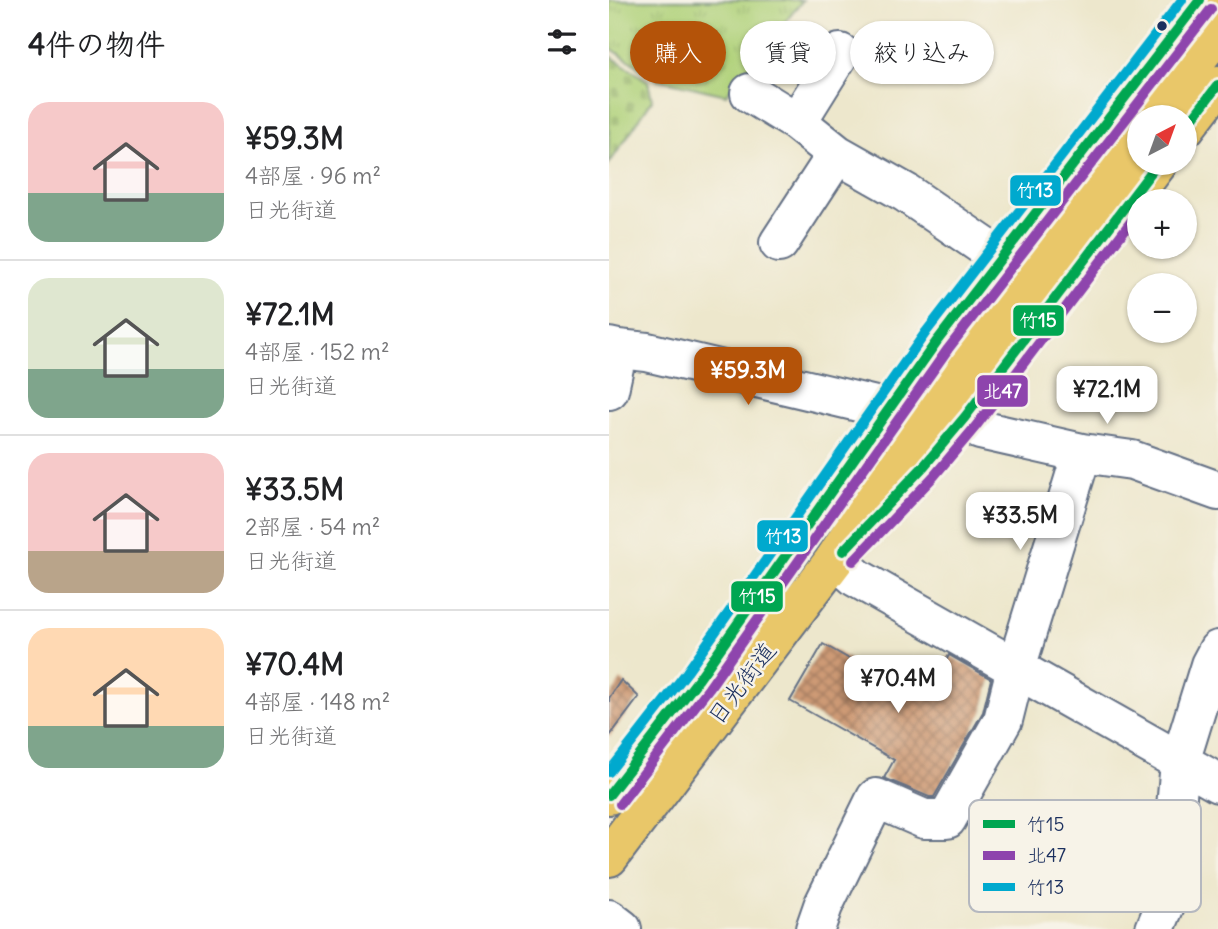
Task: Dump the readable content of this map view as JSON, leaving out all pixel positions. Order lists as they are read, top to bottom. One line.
{"streets":{"highway":["日光街道"]},"lines":["transit line 竹15","transit line 竹13","transit line 北47"],"legend":["竹15","北47","竹13"],"north":"top right","page":{"heading":"4件の物件","chip":["購入","賃貸","絞り込み"],"list":[{"name":"¥59.3M","note":"4部屋 · 96 m² · 日光街道"},{"name":"¥72.1M","note":"4部屋 · 152 m² · 日光街道"},{"name":"¥33.5M","note":"2部屋 · 54 m² · 日光街道"},{"name":"¥70.4M","note":"4部屋 · 148 m² · 日光街道"}],"map_buttons":["+","−"],"price":["¥59.3M","¥72.1M","¥33.5M","¥70.4M"]}}
